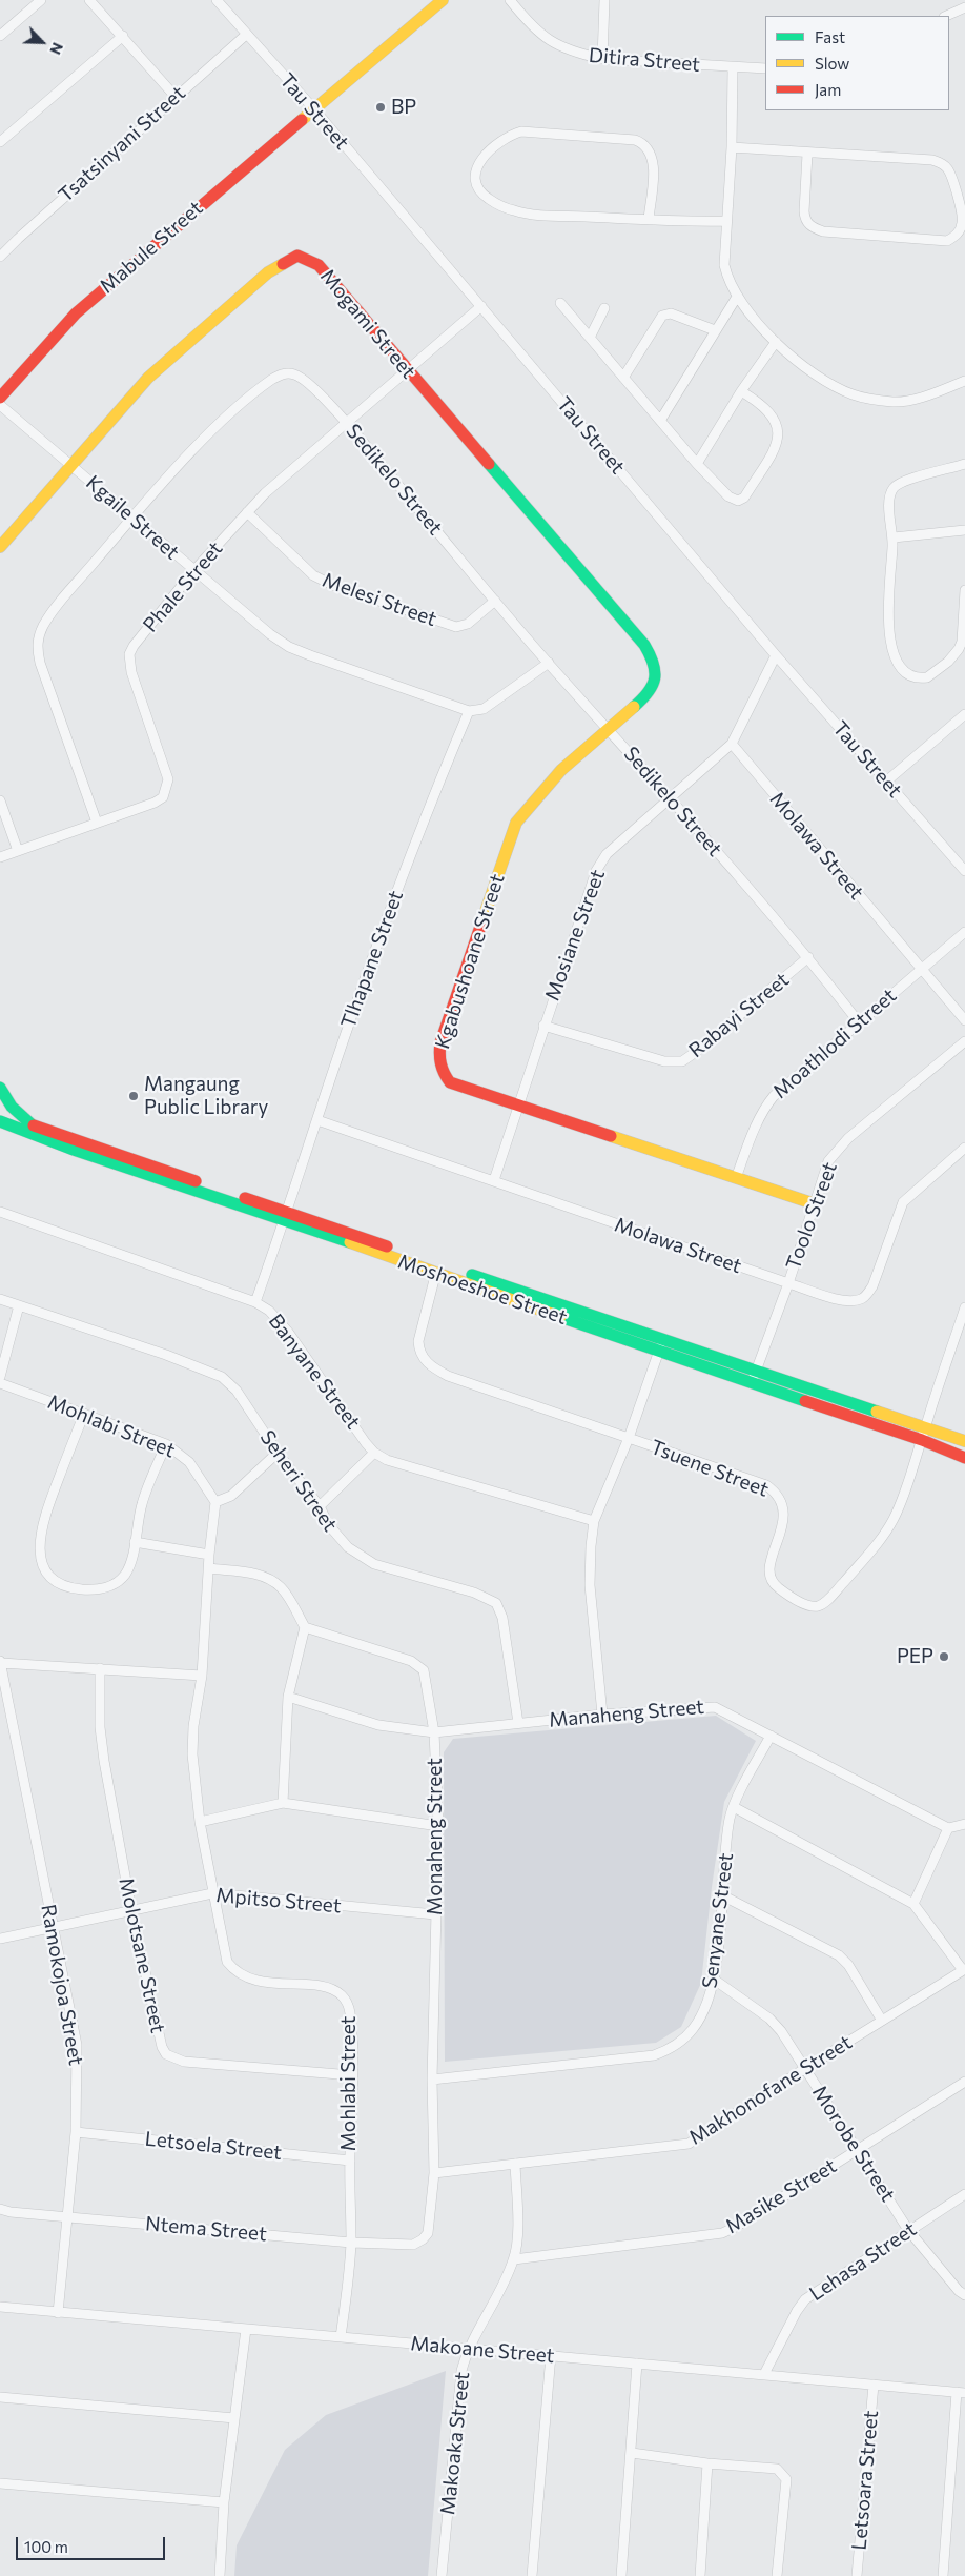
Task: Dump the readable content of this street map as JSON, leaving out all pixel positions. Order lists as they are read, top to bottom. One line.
{"streets":{"street":["Ditira Street","Tau Street","Tsatsinyani Street","Mabule Street","Mogami Street","Sedikelo Street","Kgaile Street","Phale Street","Melesi Street","Molawa Street","Mosiane Street","Tlhapane Street","Kgabushoane Street","Rabayi Street","Moathlodi Street","Toolo Street","Moshoeshoe Street","Banyane Street","Mohlabi Street","Tsuene Street","Seheri Street","Manaheng Street","Monaheng Street","Mpitso Street","Senyane Street","Molotsane Street","Ramokojoa Street","Makhonofane Street","Morobe Street","Letsoela Street","Masike Street","Ntema Street","Lehasa Street","Makoane Street","Makoaka Street","Letsoara Street"]},"crossings":[["Tau Street","Tsatsinyani Street"],["Tau Street","Mabule Street"],["Tau Street","Phale Street"],["Tau Street","Mosiane Street"],["Mogami Street","Kgaile Street"],["Mogami Street","Phale Street"],["Mogami Street","Kgabushoane Street"],["Sedikelo Street","Kgaile Street"],["Sedikelo Street","Phale Street"],["Sedikelo Street","Melesi Street"],["Sedikelo Street","Mosiane Street"],["Sedikelo Street","Kgabushoane Street"],["Sedikelo Street","Rabayi Street"],["Sedikelo Street","Moathlodi Street"],["Kgaile Street","Phale Street"],["Kgaile Street","Tlhapane Street"],["Phale Street","Melesi Street"],["Molawa Street","Mosiane Street"],["Molawa Street","Tlhapane Street"],["Molawa Street","Moathlodi Street"],["Molawa Street","Toolo Street"],["Mosiane Street","Kgabushoane Street"],["Mosiane Street","Rabayi Street"],["Tlhapane Street","Moshoeshoe Street"],["Tlhapane Street","Banyane Street"],["Kgabushoane Street","Moathlodi Street"],["Kgabushoane Street","Toolo Street"],["Toolo Street","Moshoeshoe Street"],["Moshoeshoe Street","Tsuene Street"],["Mohlabi Street","Mpitso Street"],["Mohlabi Street","Molotsane Street"],["Mohlabi Street","Letsoela Street"],["Mohlabi Street","Ntema Street"],["Mohlabi Street","Makoane Street"],["Seheri Street","Manaheng Street"],["Manaheng Street","Monaheng Street"],["Manaheng Street","Senyane Street"],["Monaheng Street","Mpitso Street"],["Monaheng Street","Senyane Street"],["Monaheng Street","Makhonofane Street"],["Monaheng Street","Ntema Street"],["Mpitso Street","Molotsane Street"],["Mpitso Street","Ramokojoa Street"],["Senyane Street","Morobe Street"],["Ramokojoa Street","Letsoela Street"],["Ramokojoa Street","Ntema Street"],["Ramokojoa Street","Makoane Street"],["Makhonofane Street","Morobe Street"],["Makhonofane Street","Makoaka Street"],["Morobe Street","Masike Street"],["Morobe Street","Lehasa Street"],["Masike Street","Makoaka Street"],["Lehasa Street","Makoane Street"],["Makoane Street","Makoaka Street"],["Makoane Street","Letsoara Street"]],"places":["BP","Mangaung Public Library","PEP"],"legend":["Fast","Slow","Jam"],"scale_bar":"100 m","north":"bottom right"}
